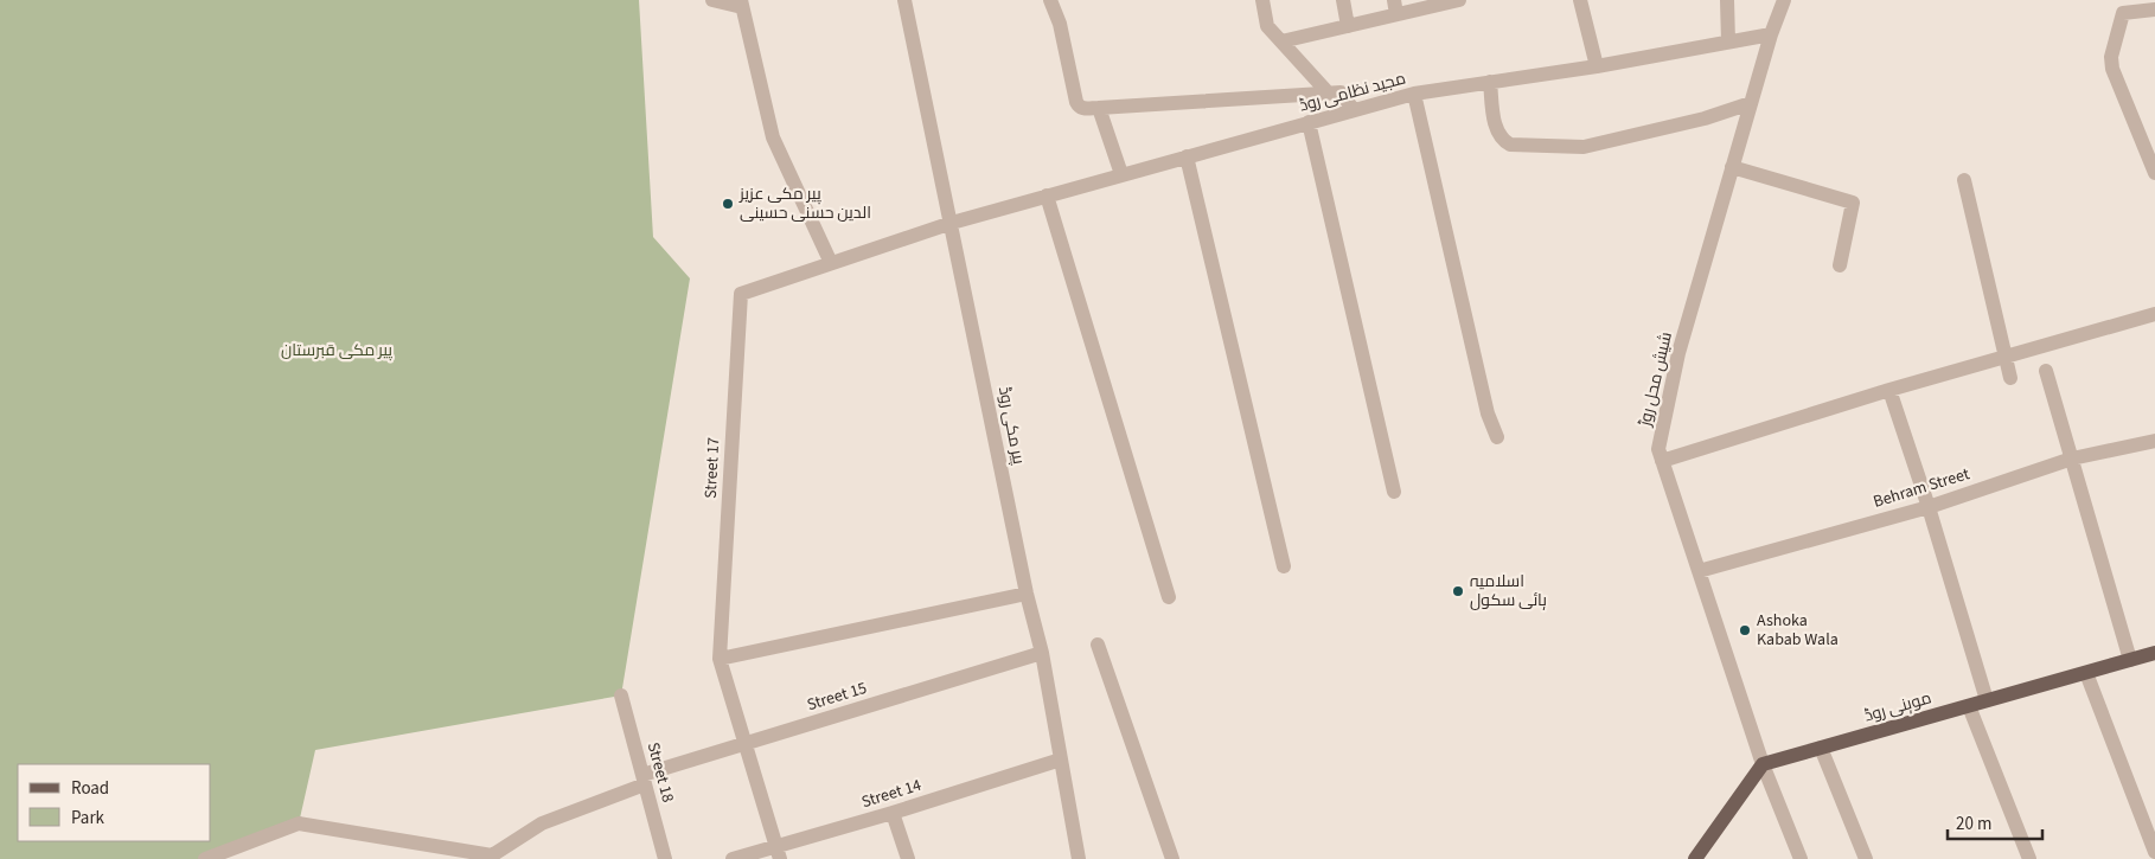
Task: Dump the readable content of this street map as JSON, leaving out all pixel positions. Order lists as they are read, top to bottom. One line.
{"streets":{"main road":["موہنی روڈ"],"street":["مجید نظامی روڈ","شیش محل روڑ","پیر مکی روڈ","Street 17","Behram Street","Street 15","Street 18","Street 14"]},"crossings":[["مجید نظامی روڈ","شیش محل روڑ"],["مجید نظامی روڈ","پیر مکی روڈ"],["مجید نظامی روڈ","Street 17"],["شیش محل روڑ","Behram Street"],["شیش محل روڑ","موہنی روڈ"],["پیر مکی روڈ","Street 17"],["پیر مکی روڈ","Street 15"],["پیر مکی روڈ","Street 14"],["Street 17","Street 15"],["Street 17","Street 14"],["Street 15","Street 18"]],"parks":["پیر مکی قبرستان"],"places":["پیر مکی عزیز الدین حسنی حسینی","اسلامیہ ہائی سکول","Ashoka Kabab Wala"],"legend":["Road","Park"],"scale_bar":"20 m"}
